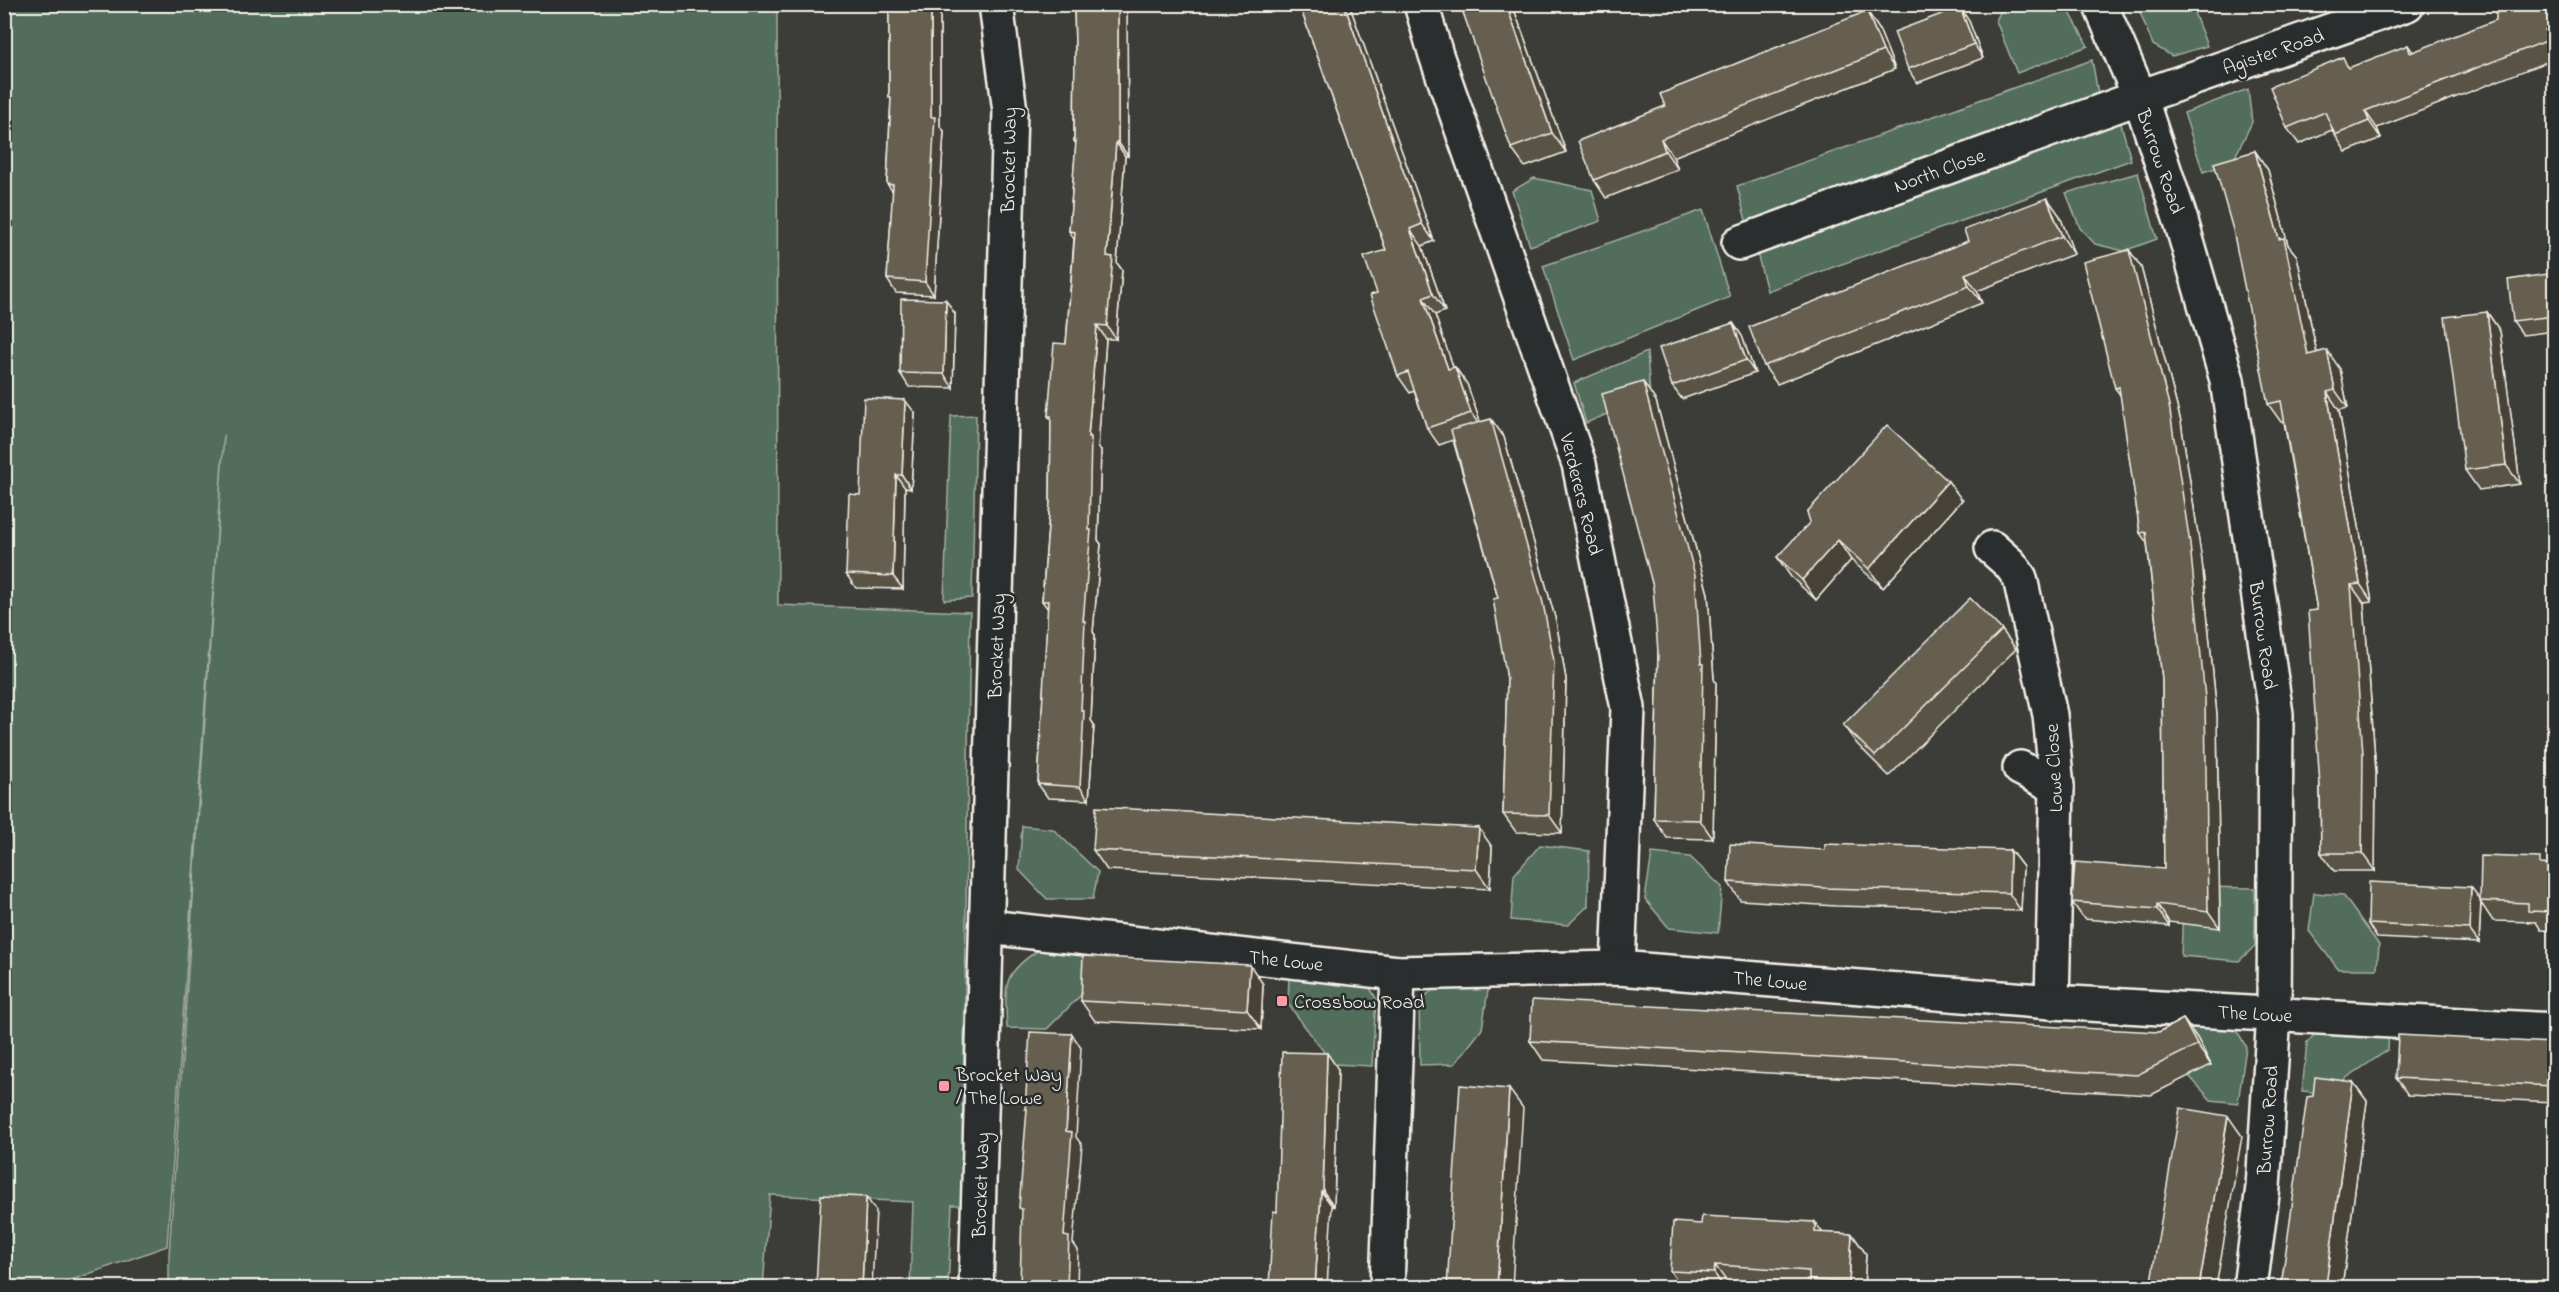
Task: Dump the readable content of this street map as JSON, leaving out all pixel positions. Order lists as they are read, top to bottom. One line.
{"streets":{"street":["Agister Road","Brocket Way","Burrow Road","North Close","Verderers Road","Lowe Close","The Lowe"]},"crossings":[["Agister Road","Burrow Road"],["Agister Road","North Close"],["Brocket Way","The Lowe"],["Burrow Road","North Close"],["Burrow Road","The Lowe"],["Verderers Road","The Lowe"],["Lowe Close","The Lowe"]],"places":{"transit":["Crossbow Road","Brocket Way / The Lowe"]}}
